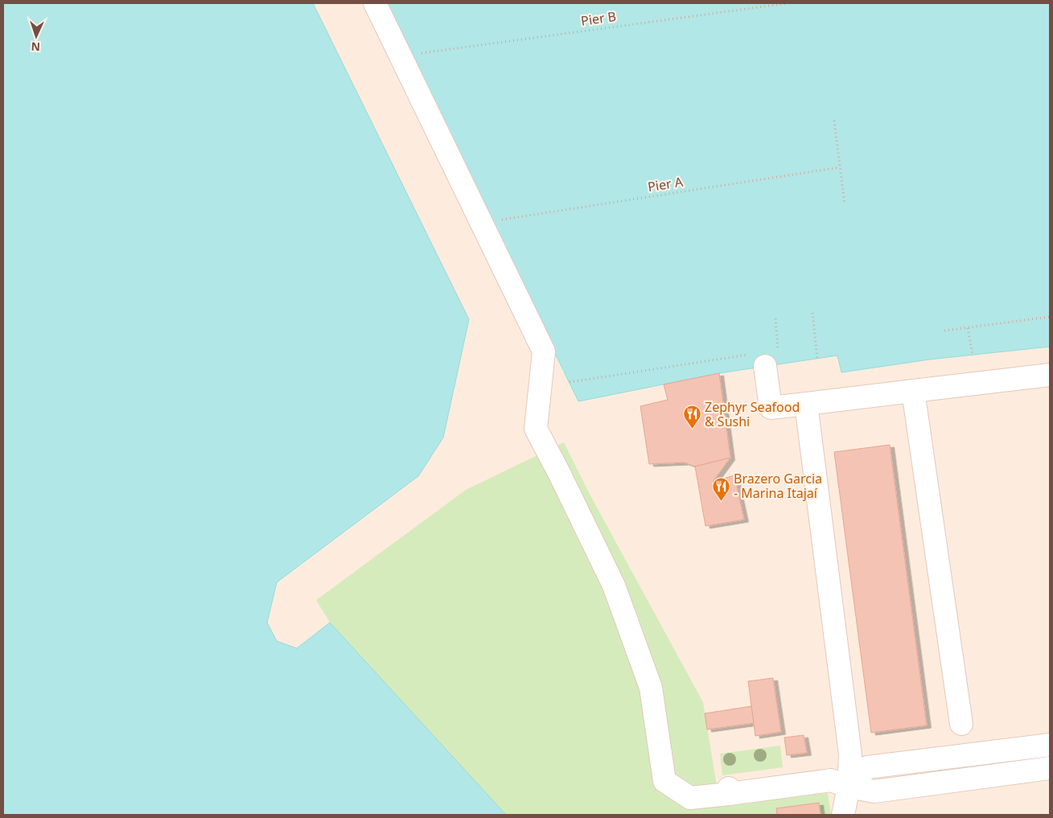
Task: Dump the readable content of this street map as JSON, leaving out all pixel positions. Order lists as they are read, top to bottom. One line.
{"streets":{"path":["Pier B","Pier A"]},"places":{"restaurant":["Zephyr Seafood & Sushi","Brazero Garcia - Marina Itajaí"]},"north":"bottom"}
